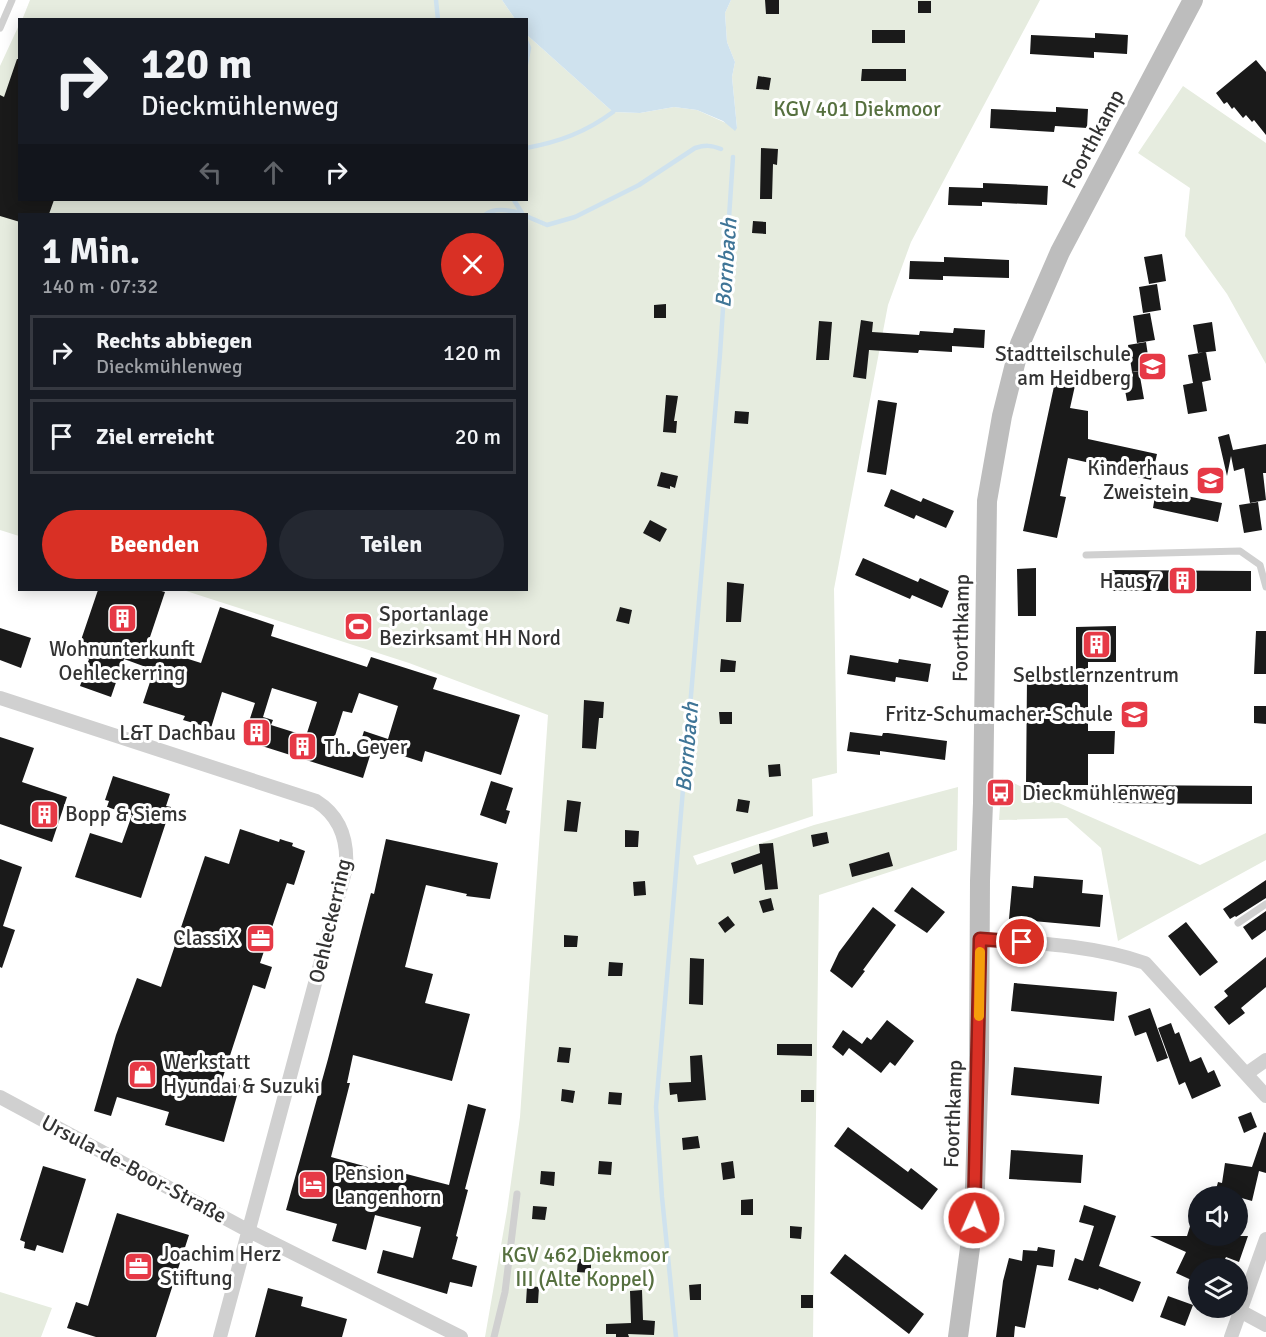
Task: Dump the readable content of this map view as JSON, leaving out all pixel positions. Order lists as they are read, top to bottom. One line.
{"streets":{"street":["Foorthkamp","Oehleckerring","Ursula-de-Boor-Straße"]},"crossings":[["Oehleckerring","Ursula-de-Boor-Straße"]],"water":["Bornbach"],"parks":["KGV 401 Diekmoor","KGV 462 Diekmoor III (Alte Koppel)"],"places":{"school or university":["Stadtteilschule am Heidberg","Kinderhaus Zweistein","Fritz-Schumacher-Schule"],"building":["Haus 7","Wohnunterkunft Oehleckerring","Selbstlernzentrum","L&T Dachbau","Th. Geyer","Bopp & Siems"],"sports":["Sportanlage Bezirksamt HH Nord"],"bus stop":["Dieckmühlenweg"],"office":["ClassiX","Joachim Herz Stiftung"],"shop":["Werkstatt Hyundai & Suzuki"],"hotel":["Pension Langenhorn"]},"page":{"turn":["120 m","Dieckmühlenweg"],"heading":["1 Min.","140 m · 07:32"],"list":[{"name":"Rechts abbiegen","note":"Dieckmühlenweg","value":"120 m"},{"name":"Ziel erreicht","value":"20 m"}],"buttons":["Beenden","Teilen"]}}
